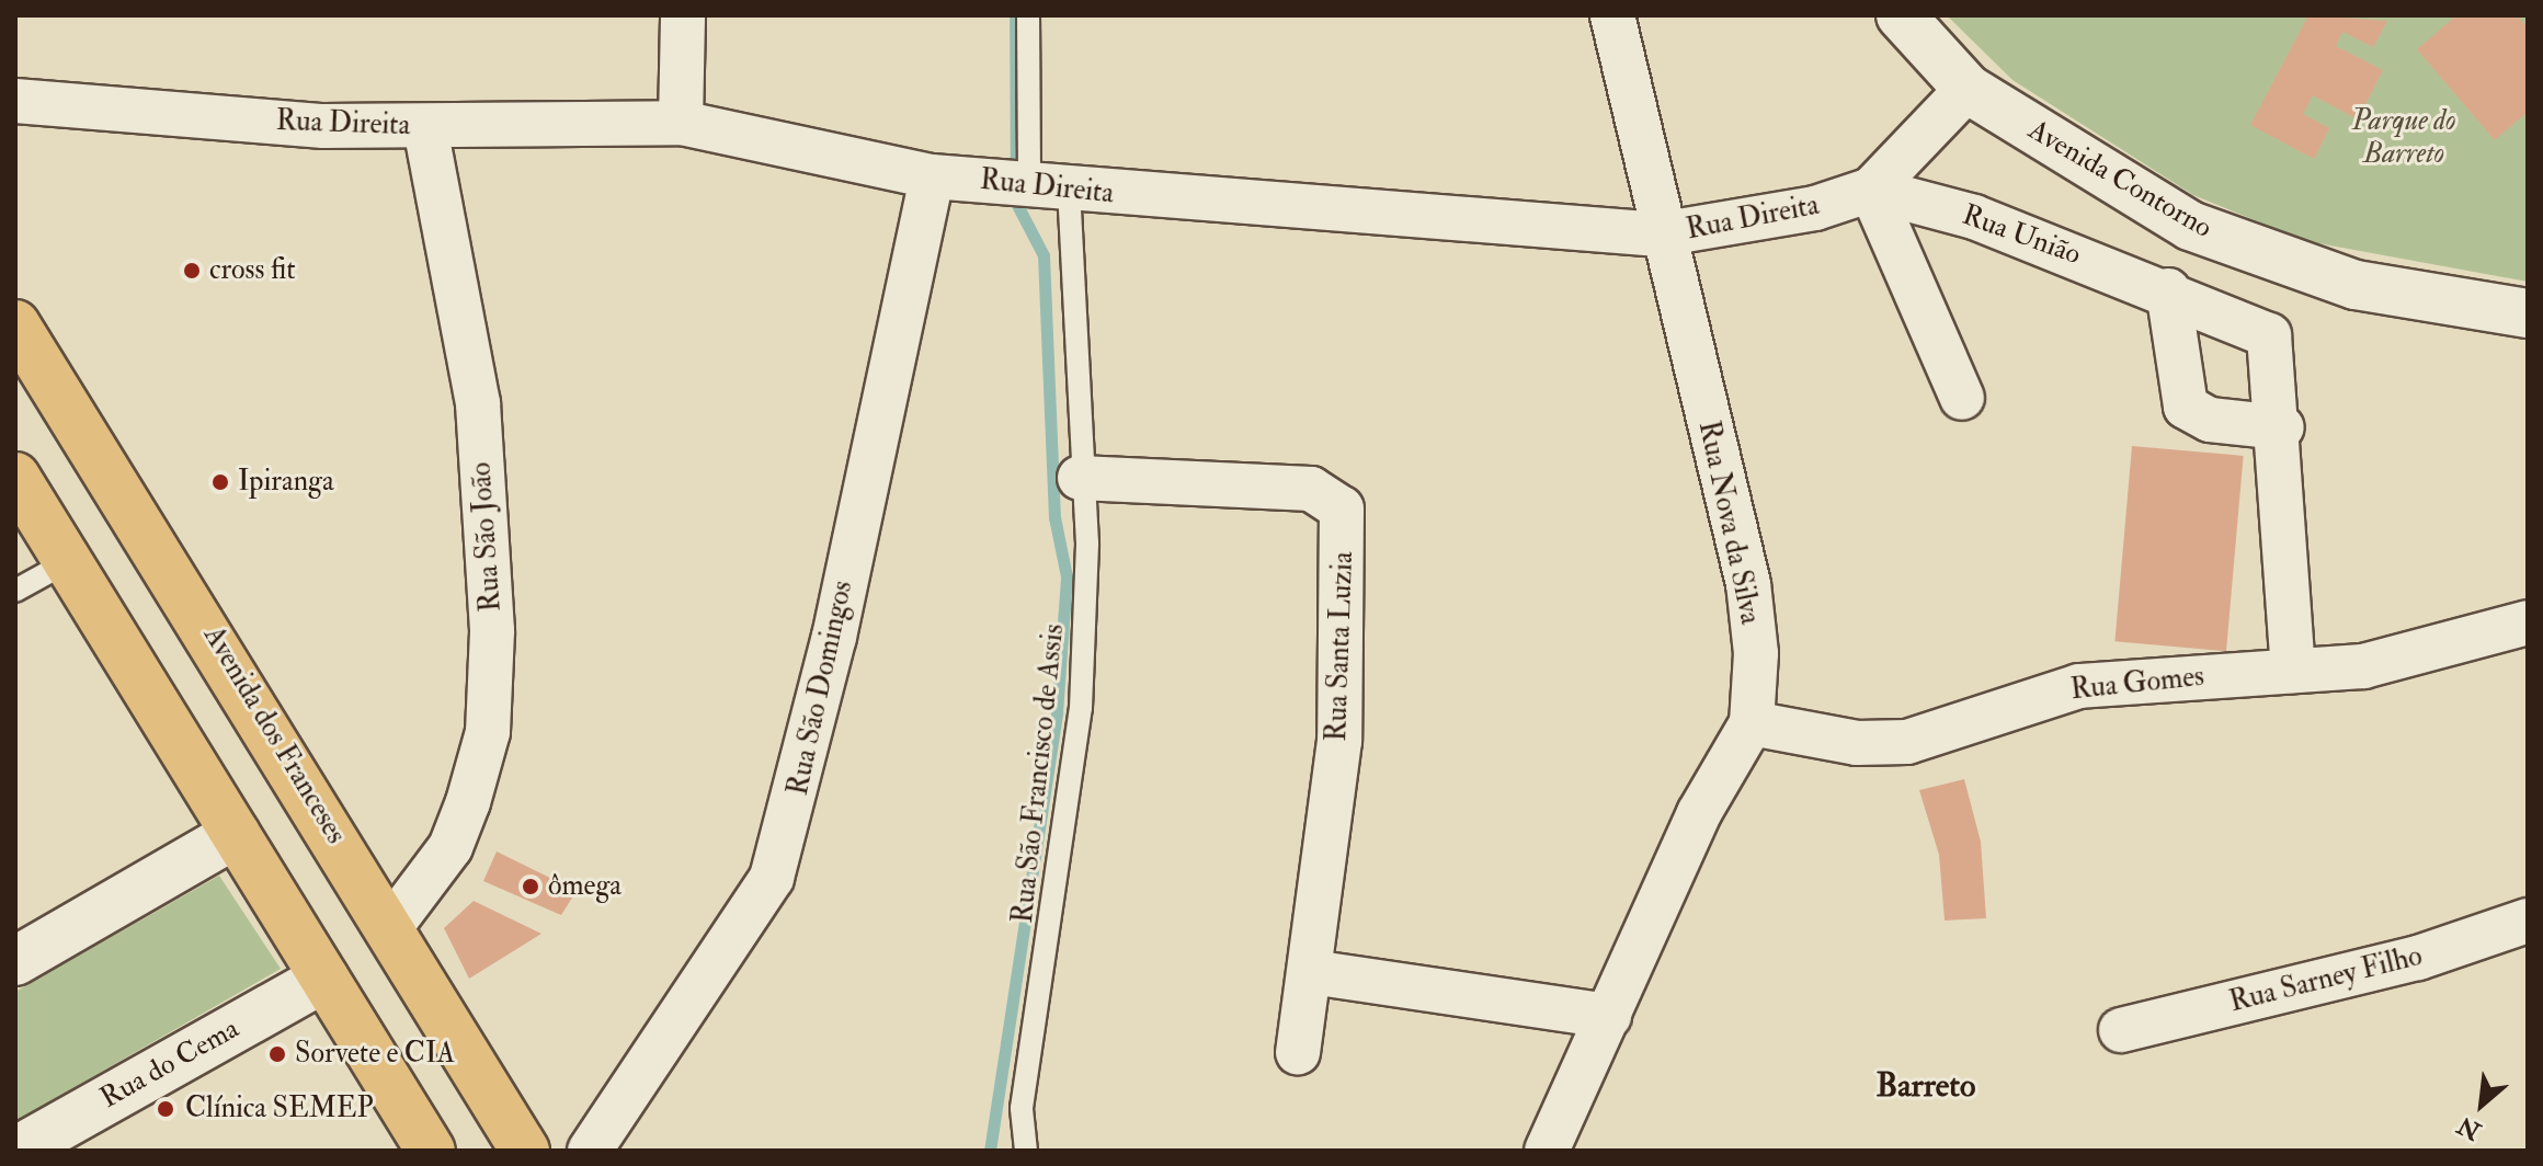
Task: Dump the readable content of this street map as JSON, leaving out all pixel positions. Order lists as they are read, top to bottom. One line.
{"streets":{"main road":["Avenida dos Franceses"],"street":["Rua Direita","Avenida Contorno","Rua União","Rua Nova da Silva","Rua São João","Rua Santa Luzia","Rua Gomes","Rua São Domingos","Rua Sarney Filho","Rua do Cema"],"lane":["Rua São Francisco de Assis"]},"crossings":[["Rua Direita","Avenida Contorno"],["Rua Direita","Rua União"],["Rua Direita","Rua Nova da Silva"],["Rua Direita","Rua São João"],["Rua Direita","Rua São Domingos"],["Rua Direita","Rua São Francisco de Assis"],["Rua União","Rua Gomes"],["Rua Nova da Silva","Rua Gomes"],["Rua São João","Avenida dos Franceses"],["Rua Santa Luzia","Rua São Francisco de Assis"]],"districts":["Barreto"],"parks":["Parque do Barreto"],"places":["cross fit","Ipiranga","ômega","Sorvete e CIA","Clínica SEMEP"],"north":"bottom left"}
